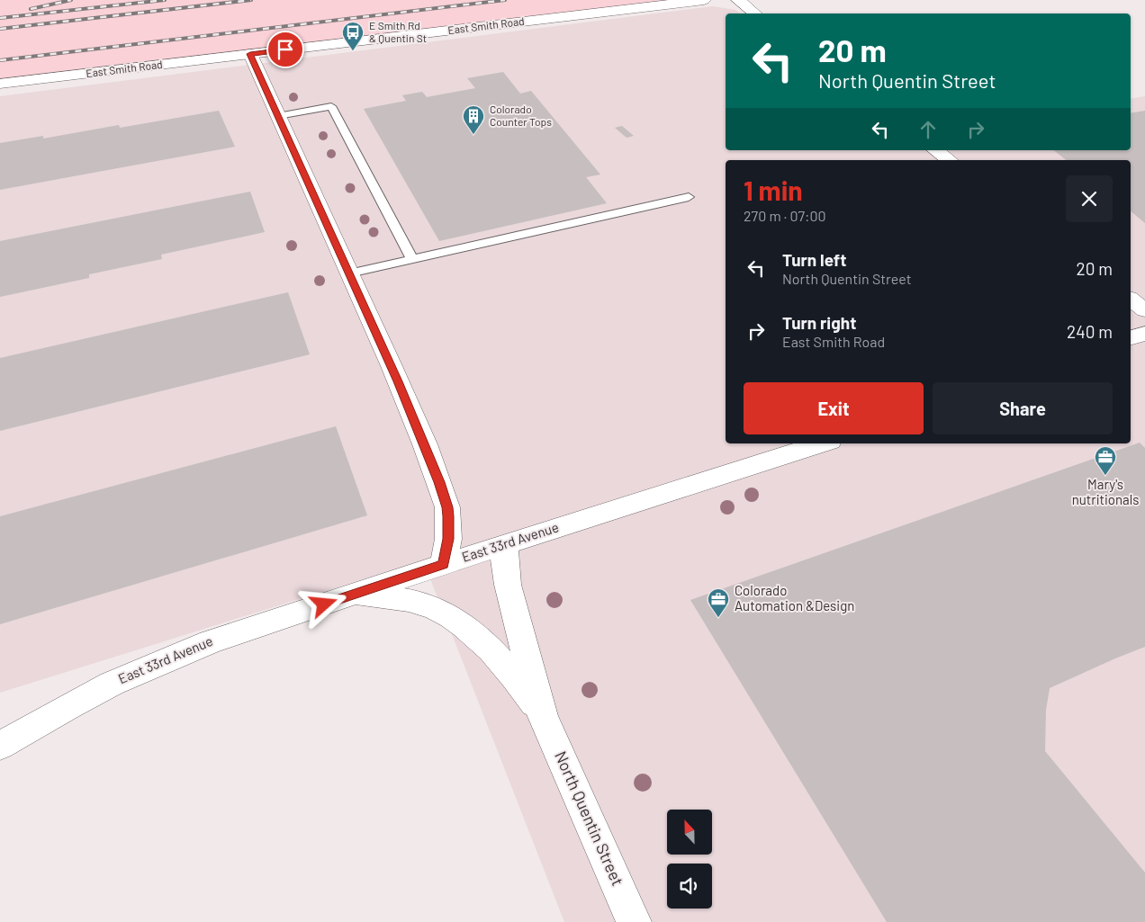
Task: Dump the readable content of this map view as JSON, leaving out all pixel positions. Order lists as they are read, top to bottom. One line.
{"streets":{"street":["East Smith Road","East 33rd Avenue","North Quentin Street"]},"crossings":[["East 33rd Avenue","North Quentin Street"]],"places":{"bus stop":["E Smith Rd & Quentin St"],"building":["Colorado Counter Tops"],"office":["Mary's nutritionals","Colorado Automation &Design"]},"north":"top","page":{"turn":["20 m","North Quentin Street"],"heading":["1 min","270 m · 07:00"],"list":[{"name":"Turn left","note":"North Quentin Street","value":"20 m"},{"name":"Turn right","note":"East Smith Road","value":"240 m"}],"buttons":["Exit","Share"]}}
